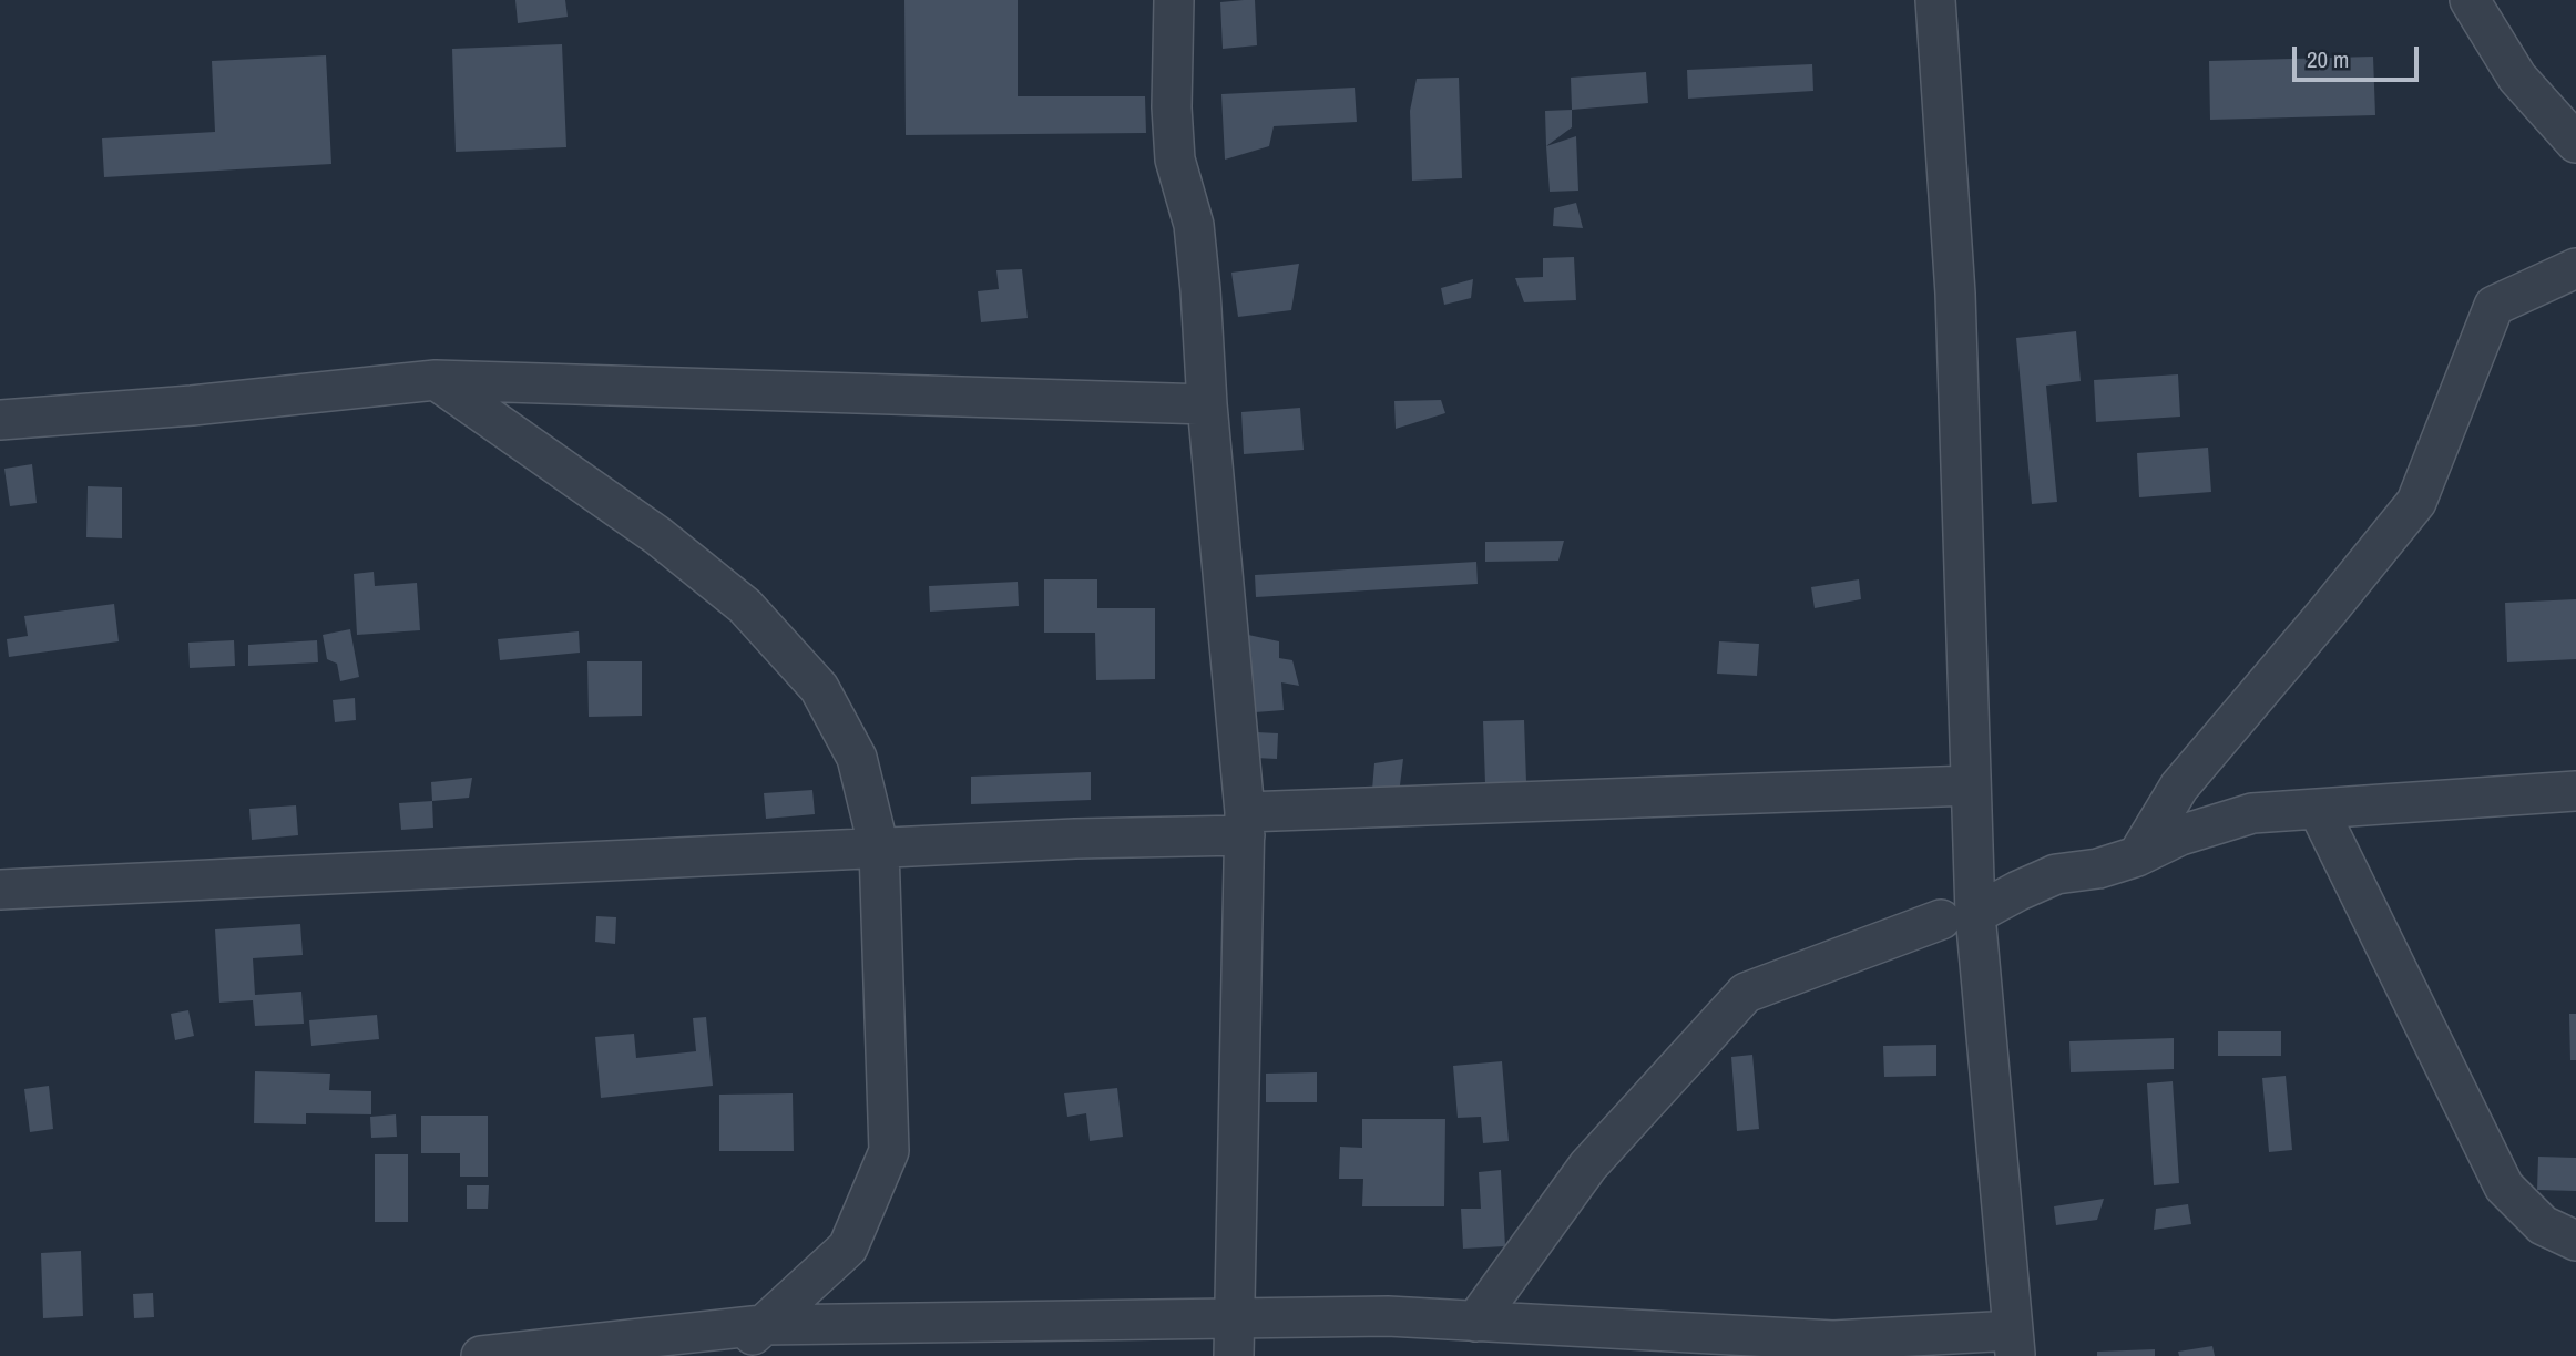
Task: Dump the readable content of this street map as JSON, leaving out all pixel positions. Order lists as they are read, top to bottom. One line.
{"scale_bar":"20 m"}
